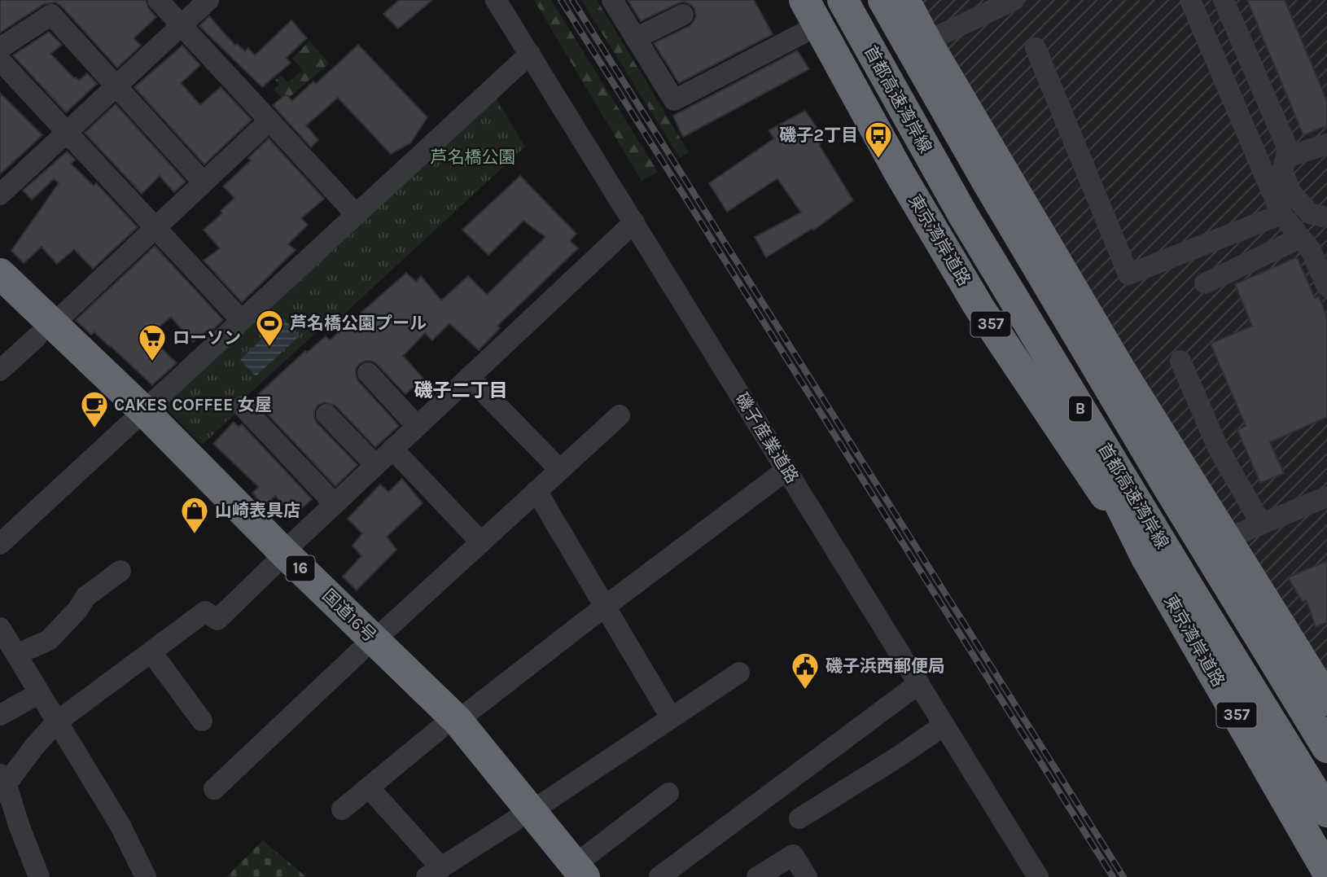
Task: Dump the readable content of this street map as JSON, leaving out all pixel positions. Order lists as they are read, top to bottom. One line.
{"streets":{"highway":["首都高速湾岸線","東京湾岸道路","357","B","16","国道16号"],"street":["磯子産業道路"]},"districts":["磯子二丁目"],"parks":["芦名橋公園"],"places":{"bus stop":["磯子2丁目"],"sports":["芦名橋公園プール"],"supermarket":["ローソン"],"cafe":["CAKES COFFEE 女屋"],"shop":["山崎表具店"],"public building":["磯子浜西郵便局"]}}
